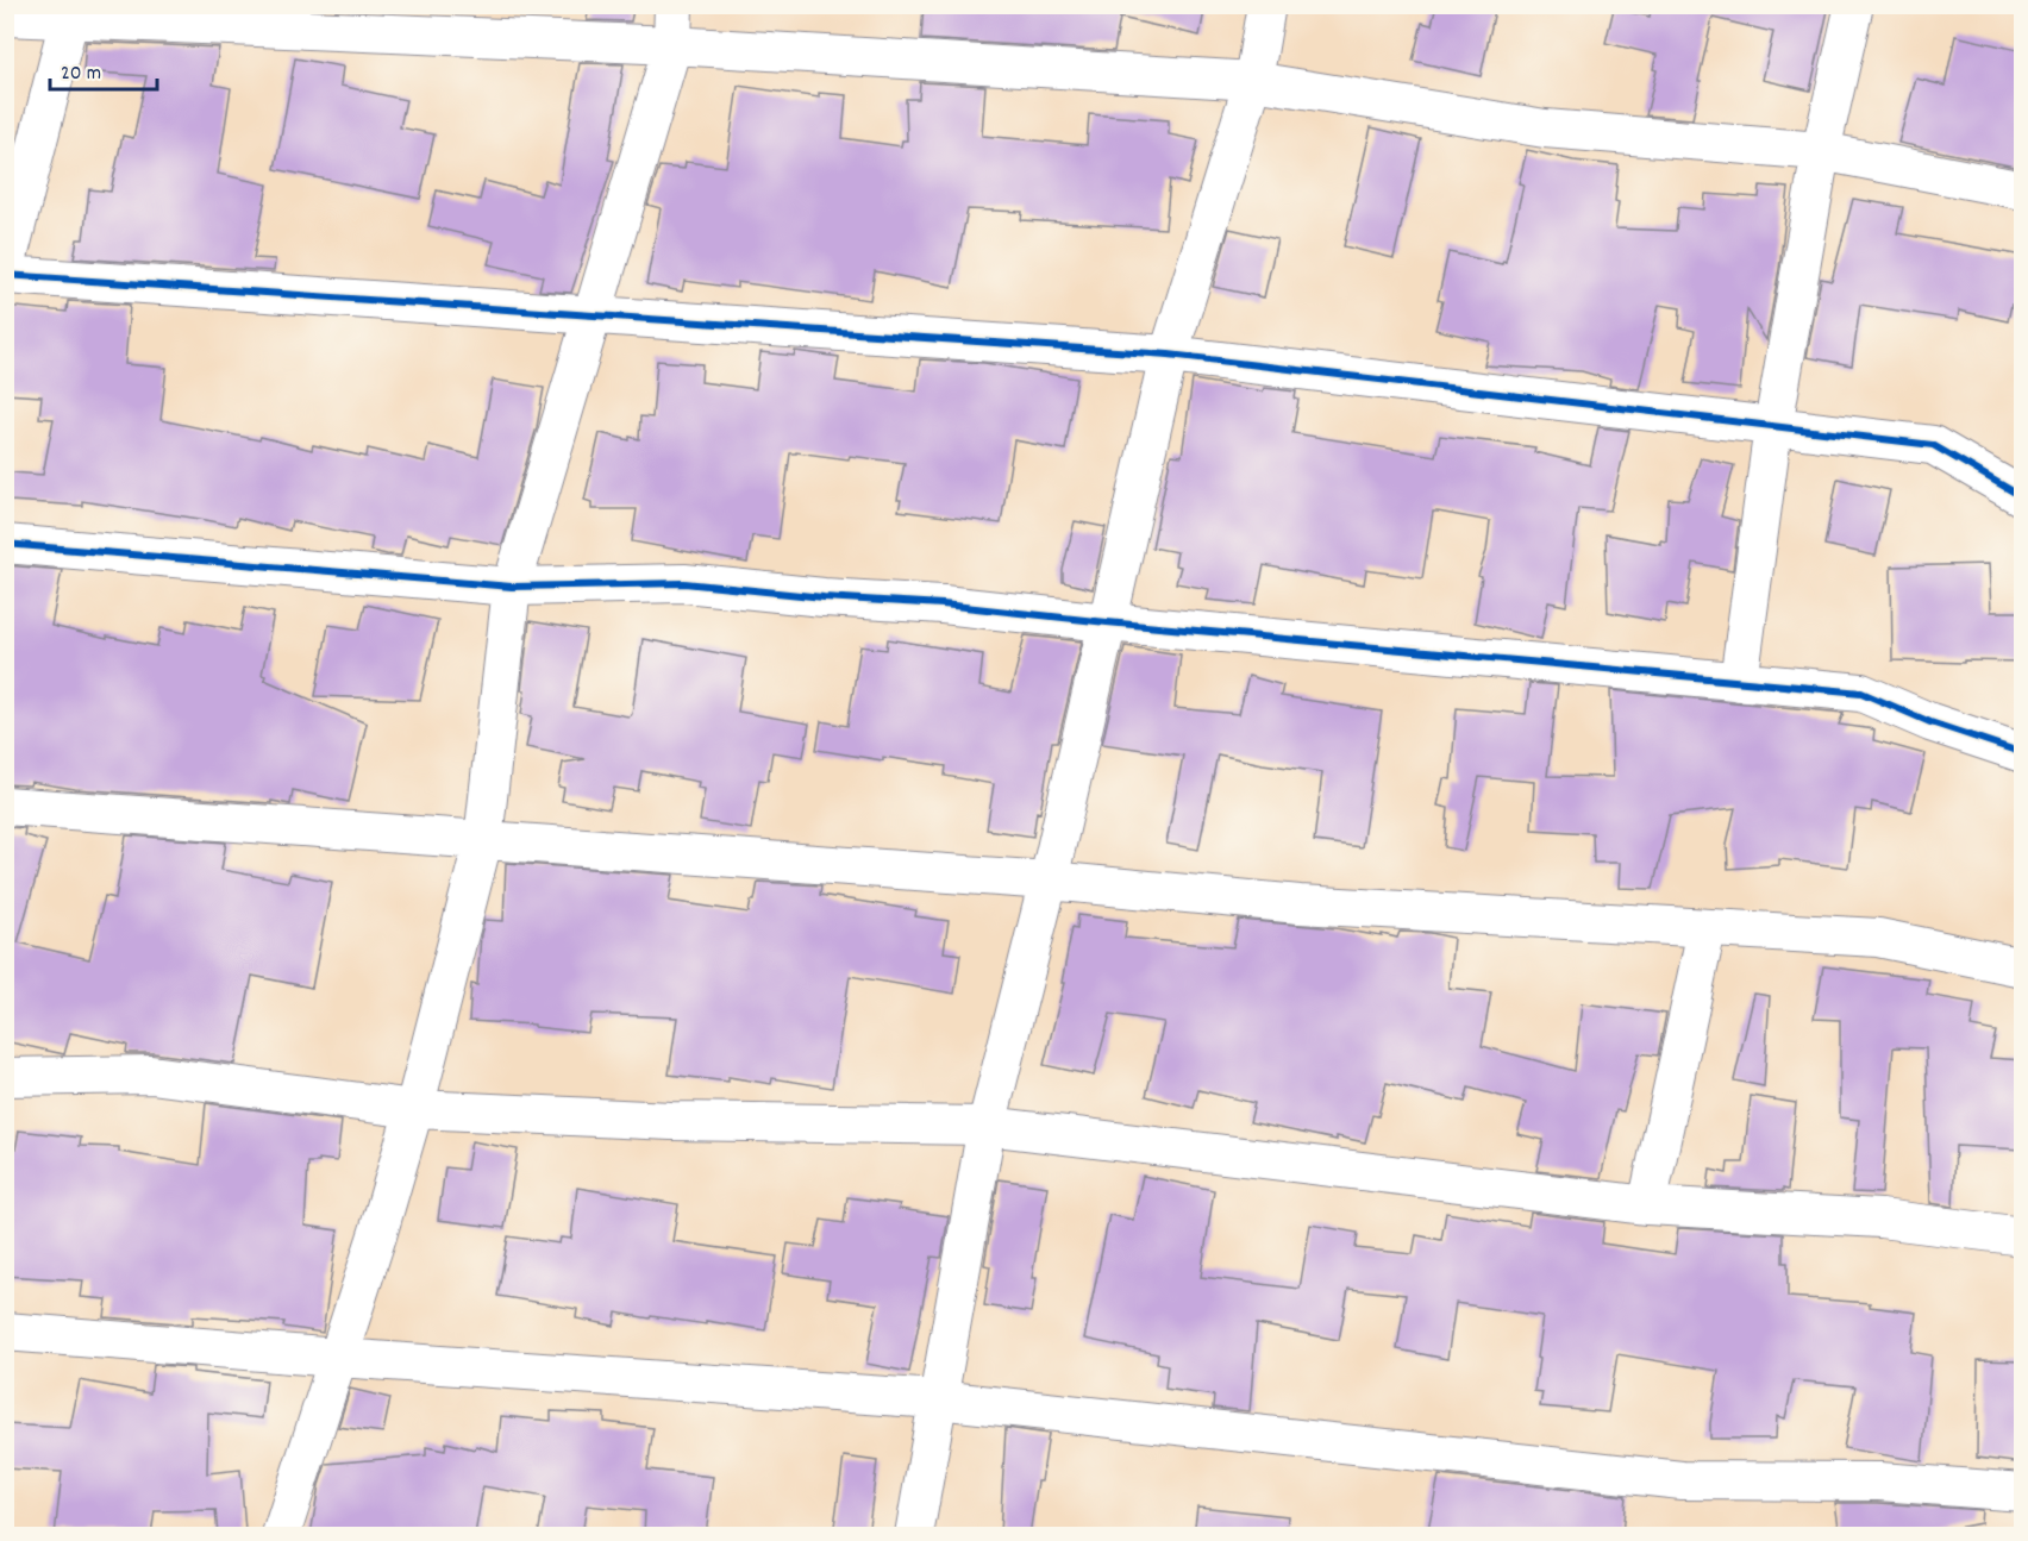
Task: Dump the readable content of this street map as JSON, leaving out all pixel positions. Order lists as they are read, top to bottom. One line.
{"scale_bar":"20 m"}
